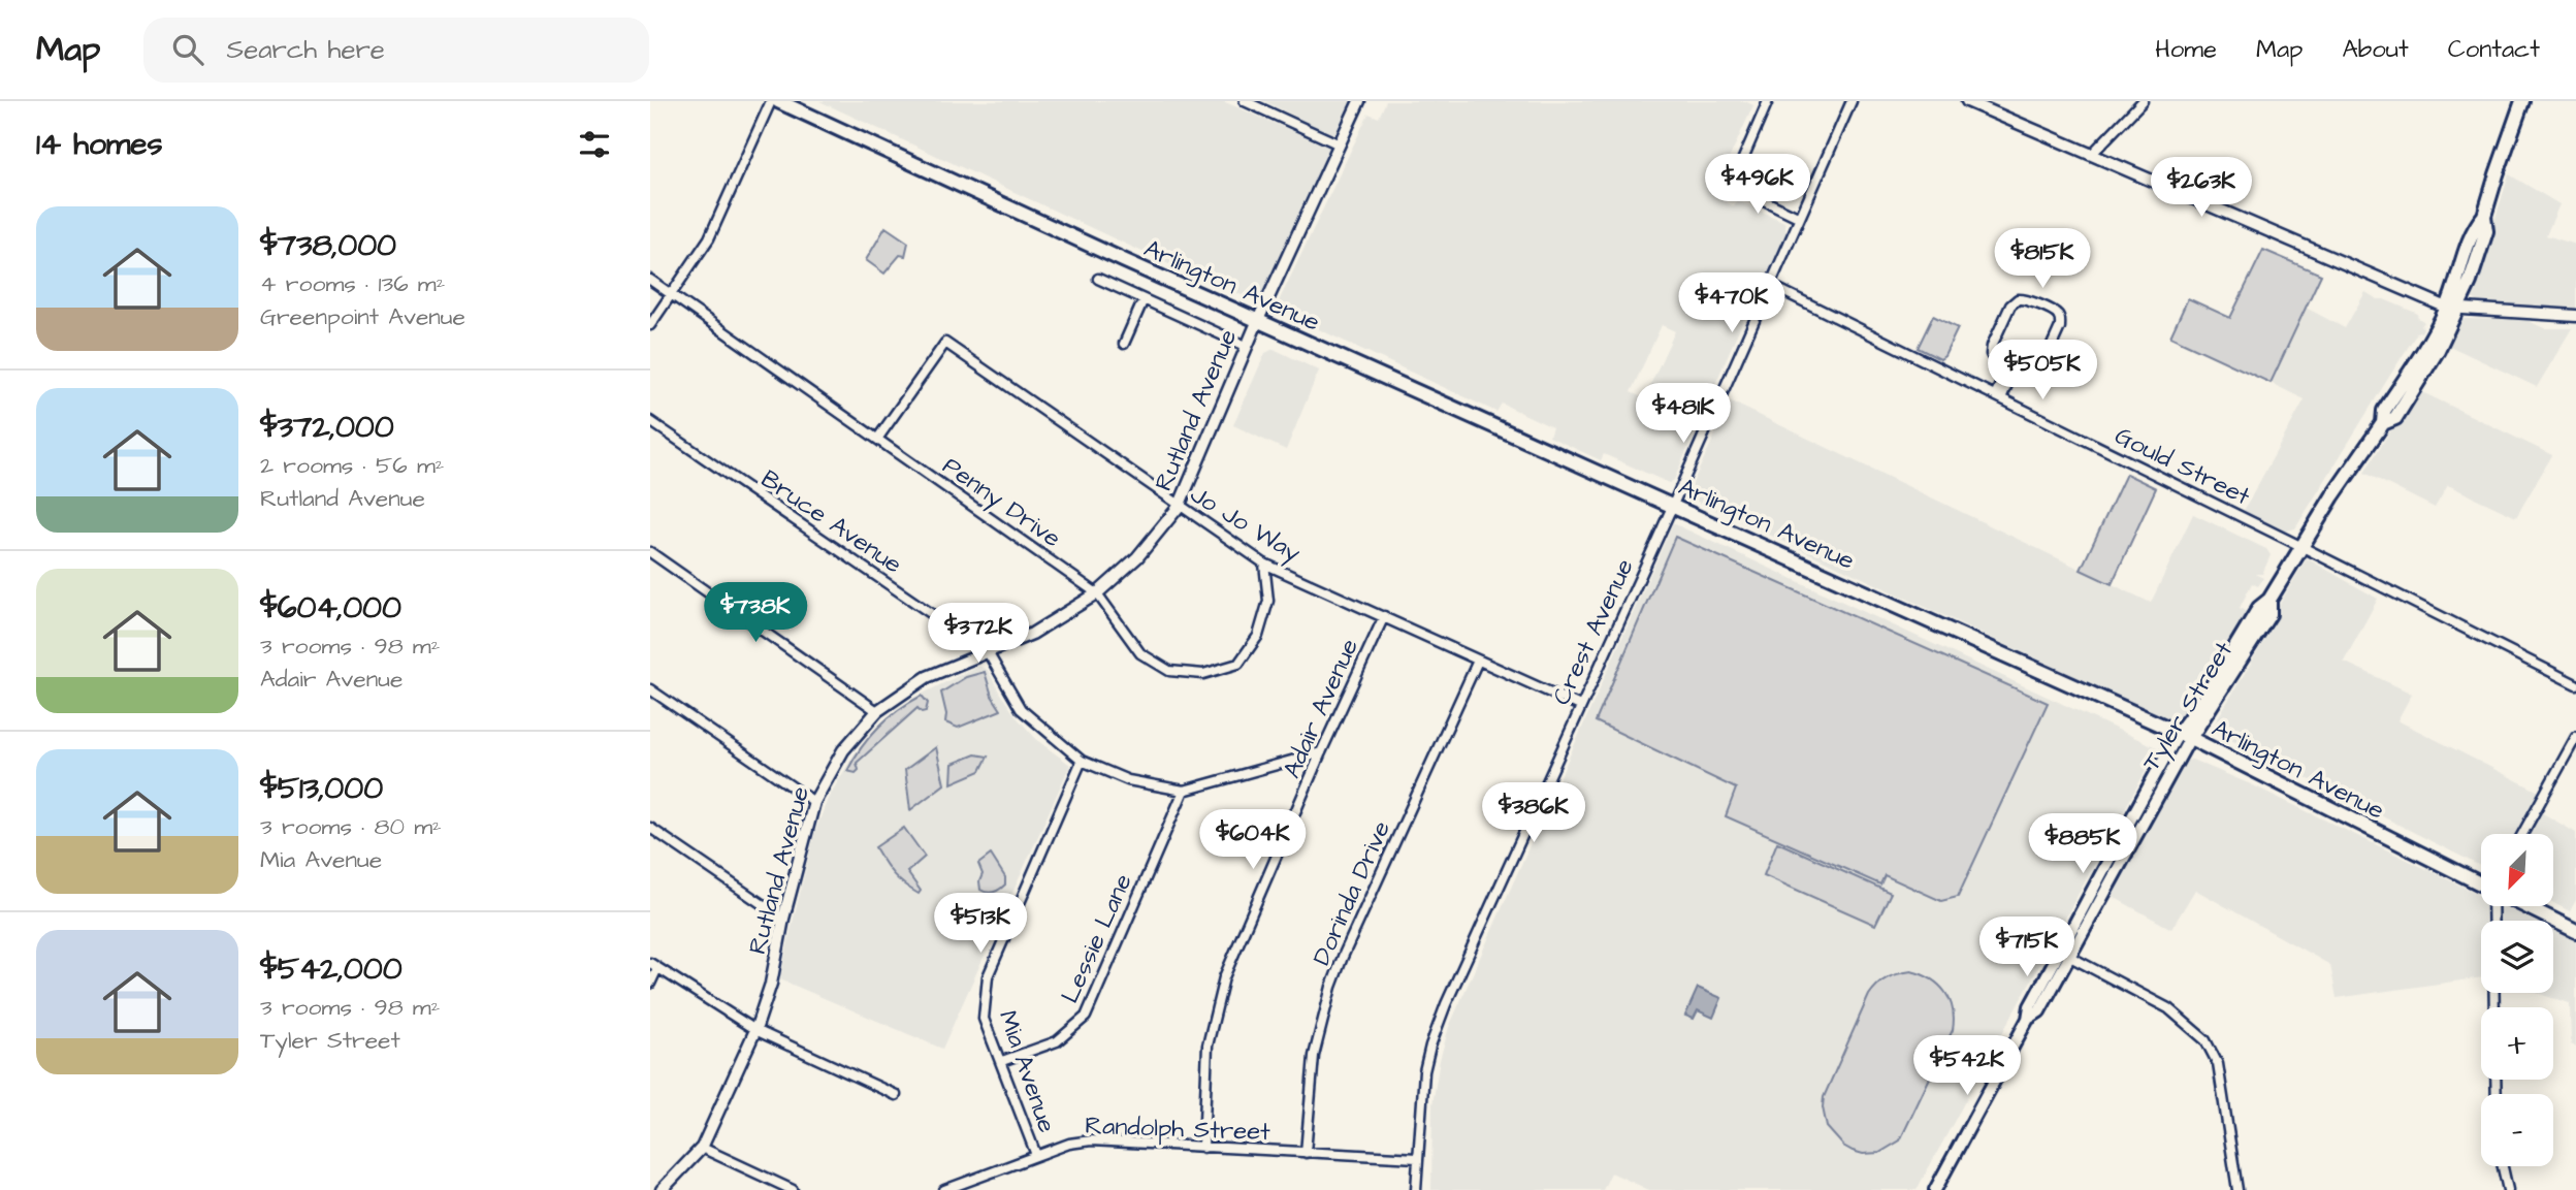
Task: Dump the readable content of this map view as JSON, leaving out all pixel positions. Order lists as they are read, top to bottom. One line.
{"streets":{"main road":["Arlington Avenue","Tyler Street"],"street":["Rutland Avenue","Gould Street","Penny Drive","Bruce Avenue","Jo Jo Way","Crest Avenue","Adair Avenue","Dorinda Drive","Lessie Lane","Mia Avenue","Randolph Street"]},"crossings":[["Arlington Avenue","Rutland Avenue"],["Arlington Avenue","Crest Avenue"],["Arlington Avenue","Tyler Street"],["Rutland Avenue","Penny Drive"],["Rutland Avenue","Bruce Avenue"],["Rutland Avenue","Jo Jo Way"],["Gould Street","Crest Avenue"],["Gould Street","Tyler Street"],["Penny Drive","Jo Jo Way"],["Bruce Avenue","Adair Avenue"],["Bruce Avenue","Lessie Lane"],["Bruce Avenue","Mia Avenue"],["Jo Jo Way","Crest Avenue"],["Jo Jo Way","Adair Avenue"],["Jo Jo Way","Dorinda Drive"],["Crest Avenue","Randolph Street"],["Adair Avenue","Randolph Street"],["Dorinda Drive","Randolph Street"],["Lessie Lane","Mia Avenue"],["Mia Avenue","Randolph Street"]],"north":"bottom left","page":{"header":"Map","search":"Search here","nav":["Home","Map","About","Contact"],"heading":"14 homes","price":["$496K","$263K","$815K","$470K","$505K","$481K","$738K","$372K","$386K","$604K","$885K","$513K","$715K","$542K"],"list":[{"name":"$738,000","note":"4 rooms · 136 m² · Greenpoint Avenue"},{"name":"$372,000","note":"2 rooms · 56 m² · Rutland Avenue"},{"name":"$604,000","note":"3 rooms · 98 m² · Adair Avenue"},{"name":"$513,000","note":"3 rooms · 80 m² · Mia Avenue"},{"name":"$542,000","note":"3 rooms · 98 m² · Tyler Street"}],"map_buttons":["+","−"]}}
